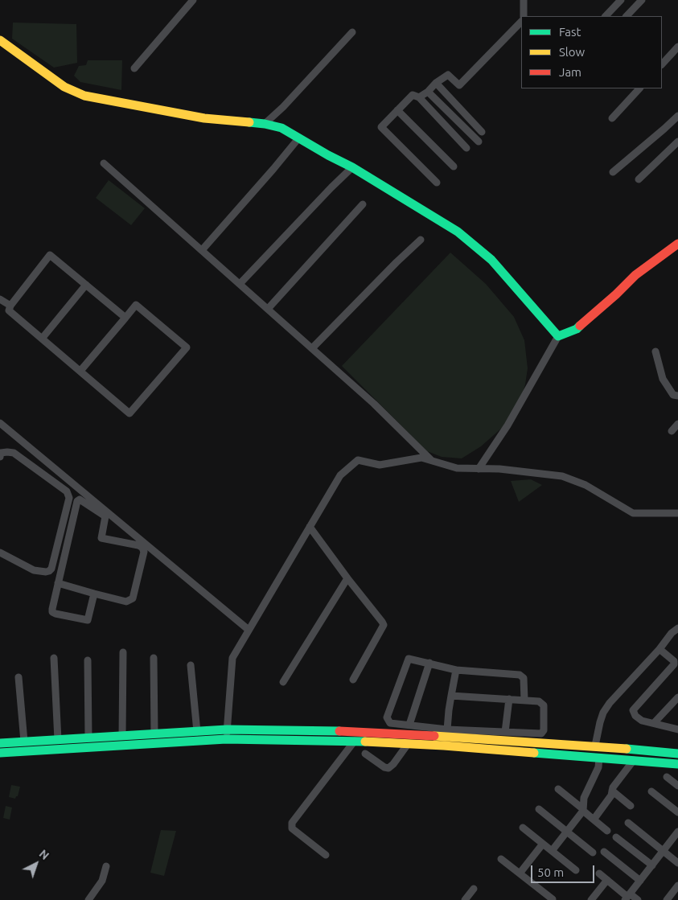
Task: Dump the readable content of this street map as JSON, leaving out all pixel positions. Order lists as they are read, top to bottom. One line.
{"legend":["Fast","Slow","Jam"],"scale_bar":"50 m","north":"top right"}
